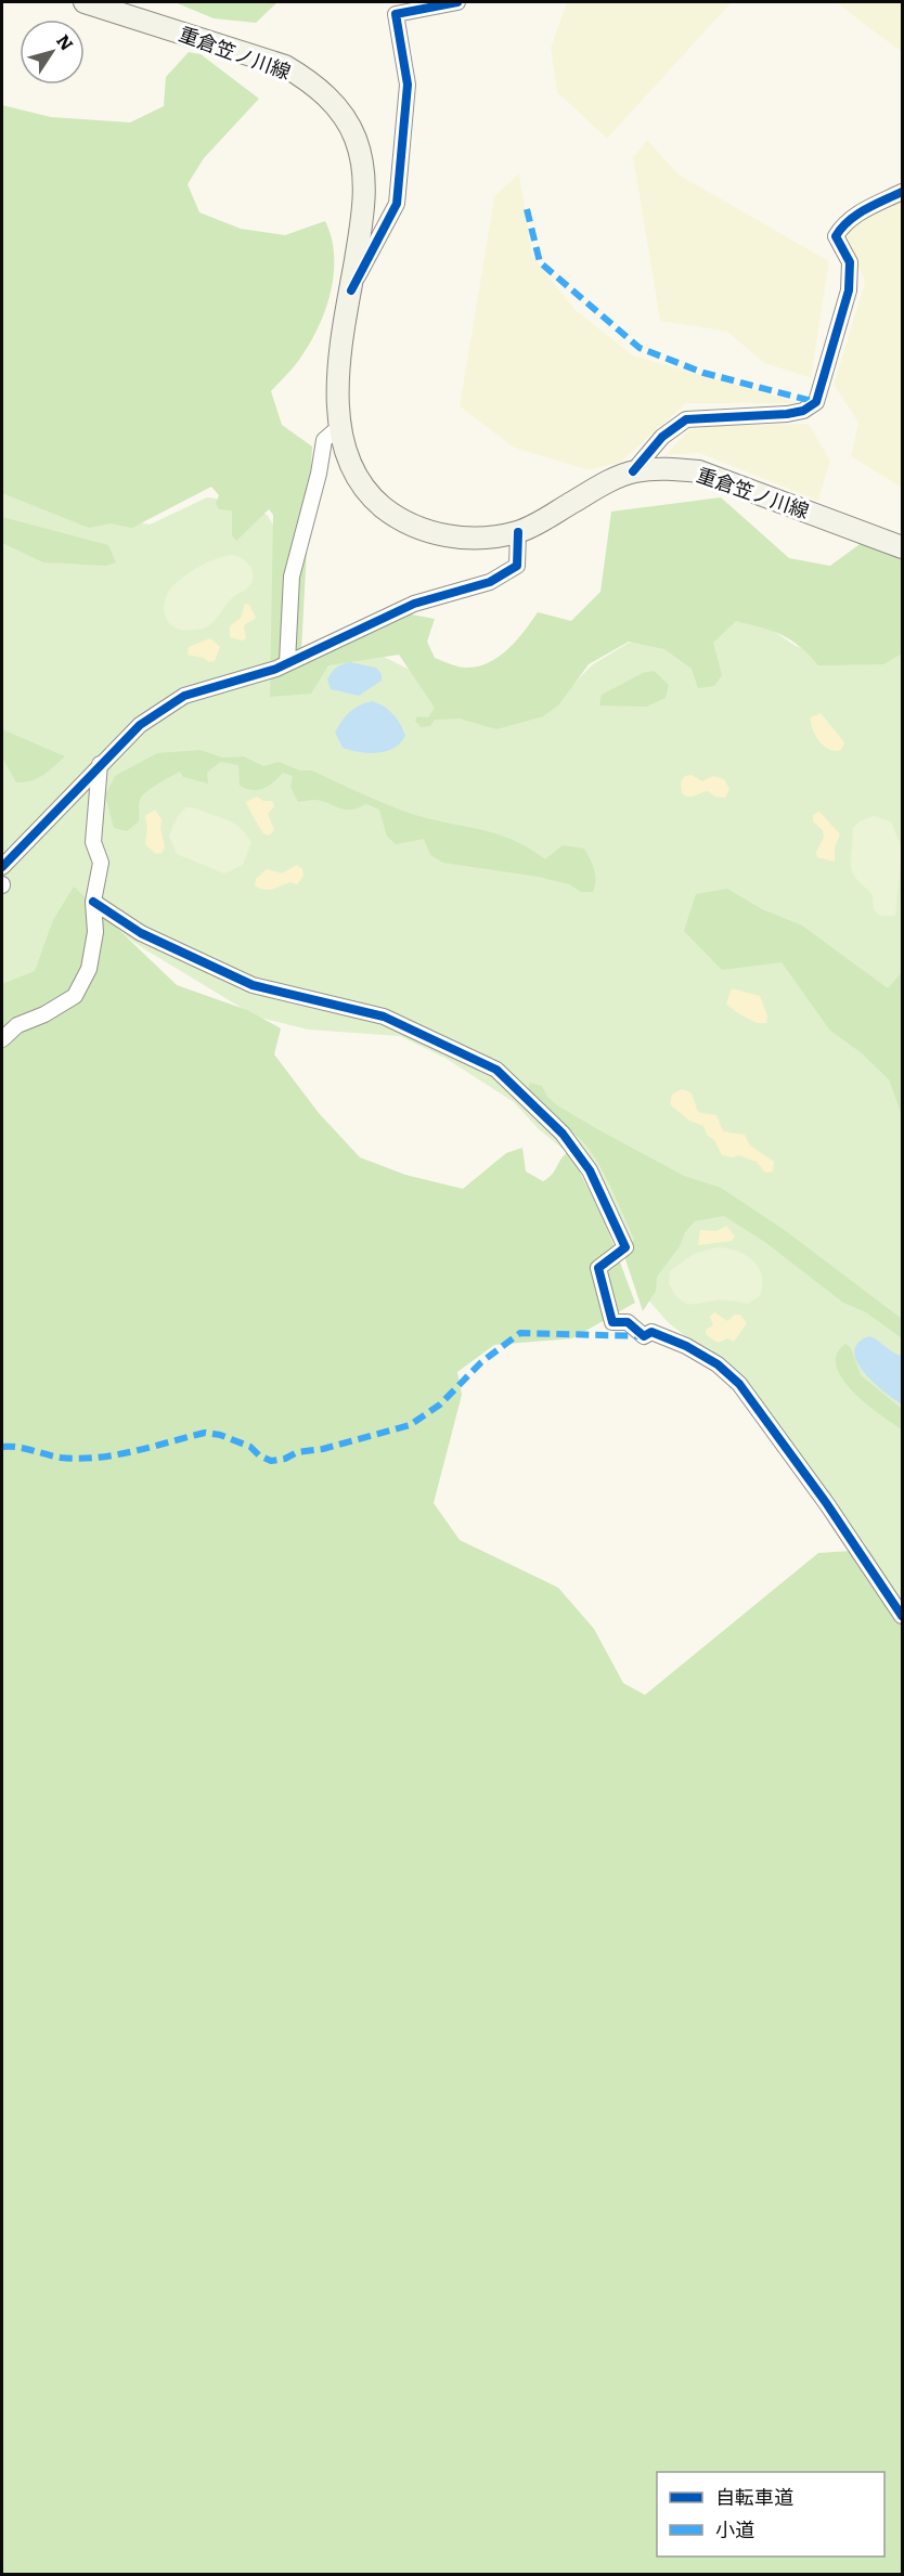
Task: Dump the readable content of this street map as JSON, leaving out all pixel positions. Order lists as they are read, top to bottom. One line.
{"streets":{"main road":["重倉笠ノ川線"]},"legend":["自転車道","小道"],"north":"top right"}
